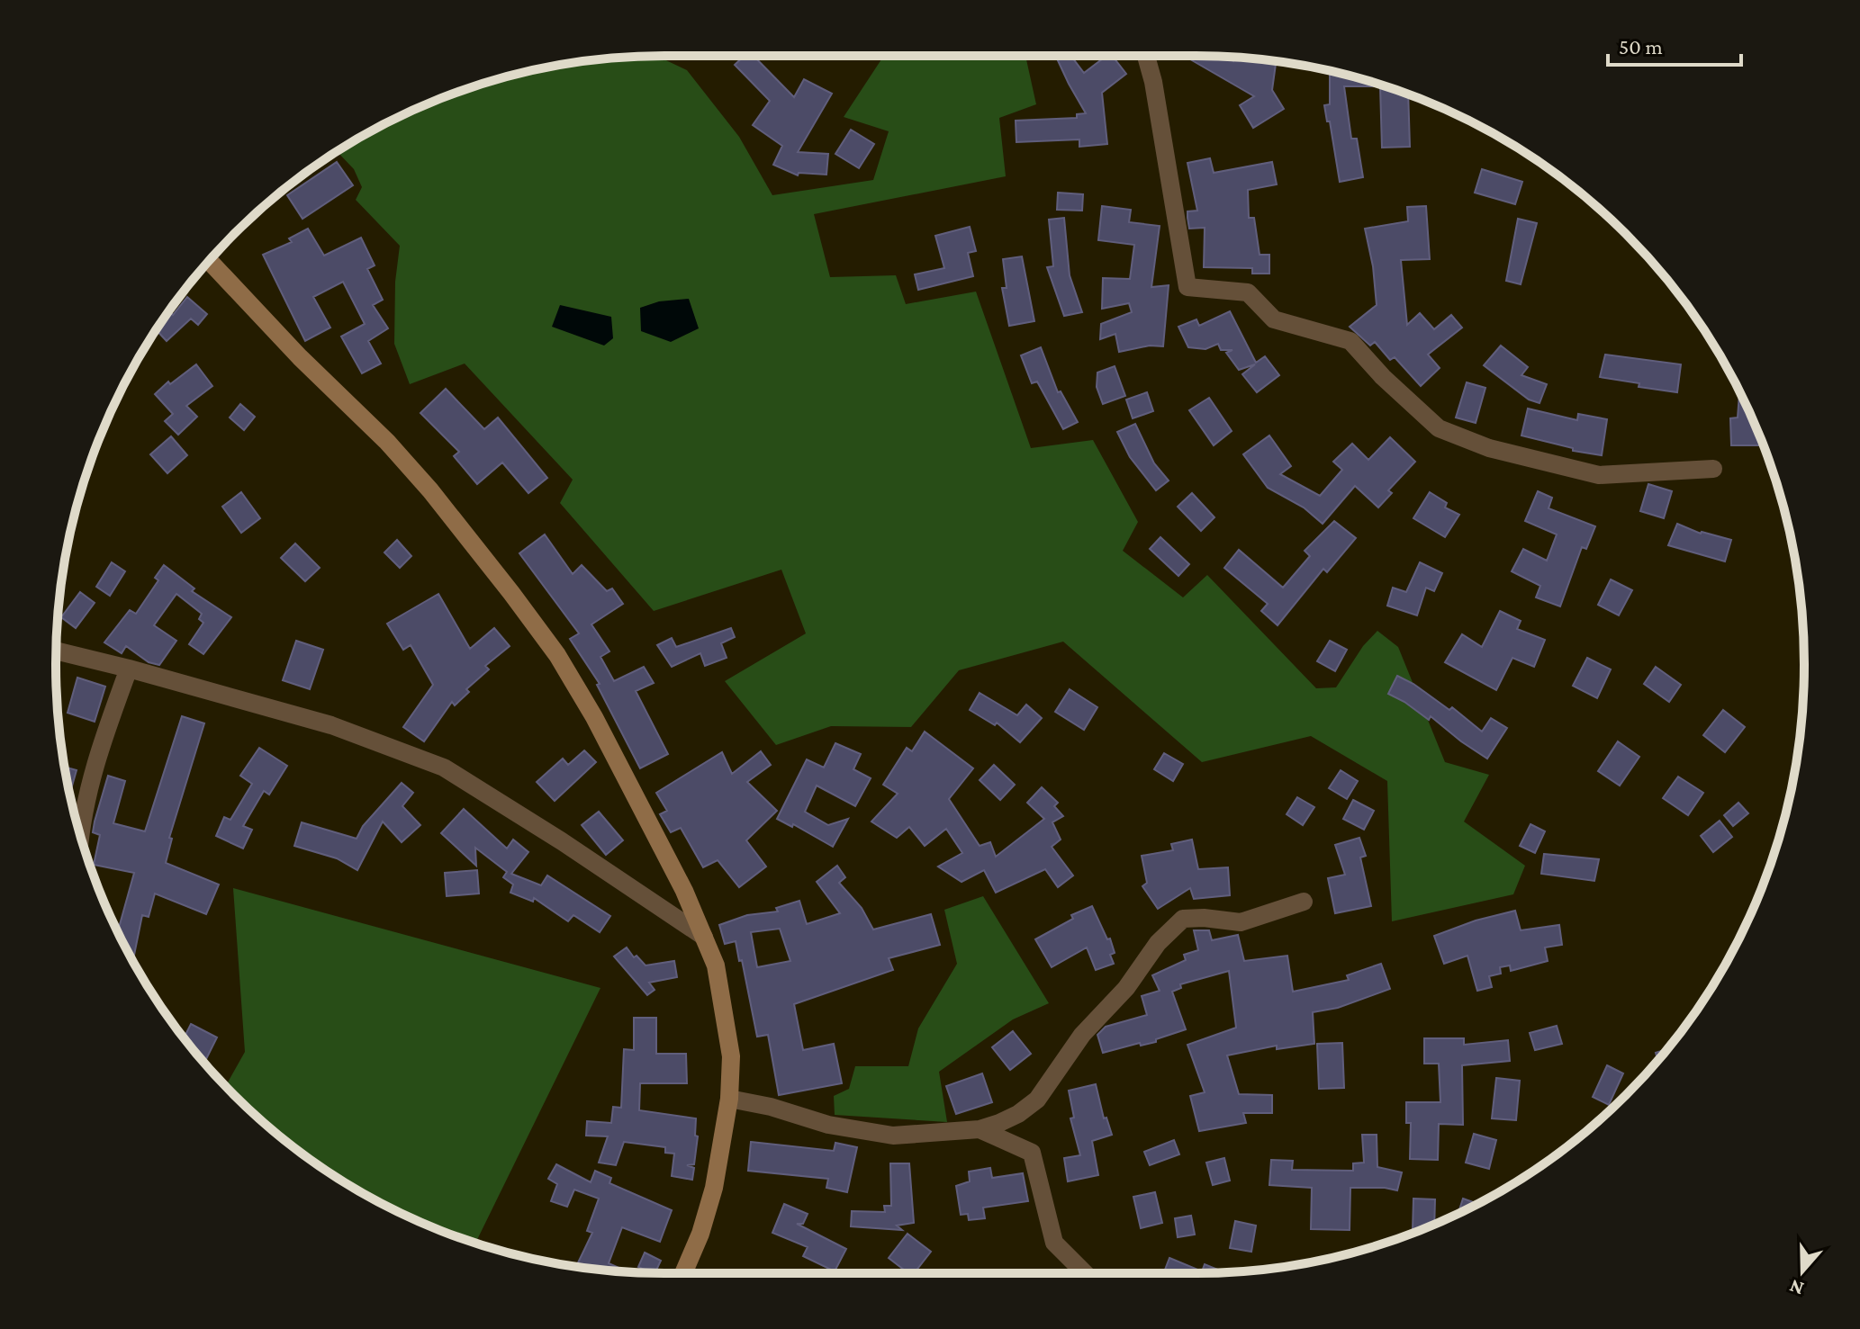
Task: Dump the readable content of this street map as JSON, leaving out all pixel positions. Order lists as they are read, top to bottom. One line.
{"scale_bar":"50 m","north":"bottom"}
